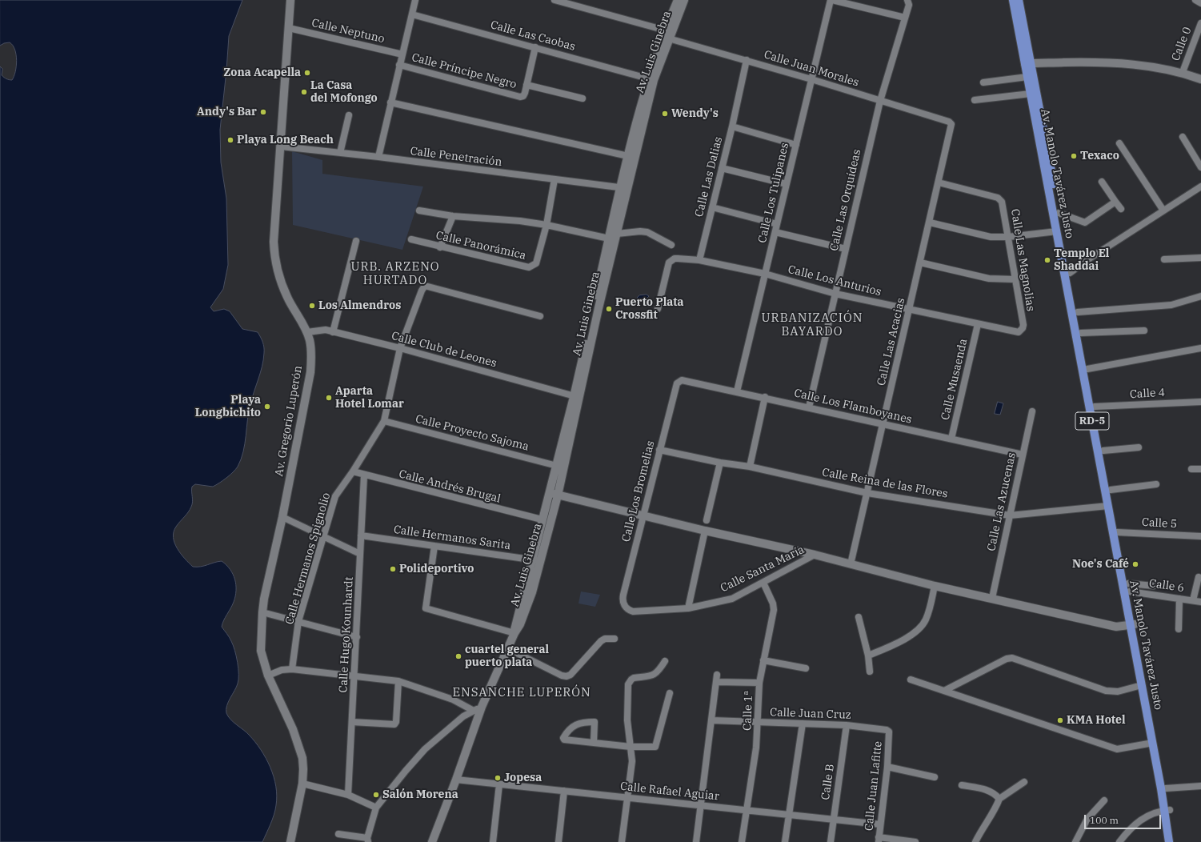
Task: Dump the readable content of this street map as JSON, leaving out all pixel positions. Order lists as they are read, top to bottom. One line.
{"streets":{"main road":["Av. Manolo Tavárez Justo","RD-5"],"street":["Calle Neptuno","Calle Las Caobas","Calle 0","Av. Luis Ginebra","Calle Juan Morales","Calle Príncipe Negro","Calle Penetración","Calle Las Dalias","Calle Los Tulipanes","Calle Las Orquídeas","Calle Panorámica","Calle Las Magnolias","Calle Los Anturios","Calle Las Acacias","Calle Club de Leones","Calle Musaenda","Calle 4","Calle Los Flamboyanes","Av. Gregorio Luperón","Calle Proyecto Sajoma","Calle Reina de las Flores","Calle Andrés Brugal","Calle Los Bromelias","Calle Las Azucenas","Calle 5","Calle Hermanos Sarita","Calle Hermanos Spignolio","Calle Santa María","Calle 6","Calle Hugo Kounhardt","Calle 1ª","Calle Juan Cruz","Calle B","Calle Juan Lafitte","Calle Rafael Aguiar"]},"crossings":[["Calle Neptuno","Av. Gregorio Luperón"],["Calle Las Caobas","Av. Luis Ginebra"],["Av. Luis Ginebra","Calle Juan Morales"],["Av. Luis Ginebra","Calle Penetración"],["Av. Luis Ginebra","Calle Club de Leones"],["Av. Luis Ginebra","Calle Proyecto Sajoma"],["Av. Luis Ginebra","Calle Andrés Brugal"],["Av. Luis Ginebra","Calle Hermanos Sarita"],["Av. Luis Ginebra","Calle Rafael Aguiar"],["Calle Juan Morales","Calle Las Dalias"],["Calle Juan Morales","Calle Los Tulipanes"],["Calle Juan Morales","Calle Las Orquídeas"],["Calle Juan Morales","Calle Las Acacias"],["Calle Penetración","Calle Panorámica"],["Calle Penetración","Av. Gregorio Luperón"],["Av. Manolo Tavárez Justo","Calle 4"],["Av. Manolo Tavárez Justo","Calle Reina de las Flores"],["Av. Manolo Tavárez Justo","Calle 5"],["Av. Manolo Tavárez Justo","Calle 6"],["Calle Las Dalias","Calle Los Anturios"],["Calle Los Tulipanes","Calle Los Anturios"],["Calle Los Tulipanes","Calle Los Flamboyanes"],["Calle Las Orquídeas","Calle Los Anturios"],["Calle Las Orquídeas","Calle Los Flamboyanes"],["Calle Las Magnolias","Calle Los Anturios"],["Calle Las Magnolias","Calle Las Acacias"],["Calle Los Anturios","Calle Las Acacias"],["Calle Los Anturios","Calle Musaenda"],["Calle Las Acacias","Calle Los Flamboyanes"],["Calle Las Acacias","Calle Reina de las Flores"],["Calle Club de Leones","Av. Gregorio Luperón"],["Calle Club de Leones","Calle Hermanos Spignolio"],["Calle Musaenda","Calle Los Flamboyanes"],["Calle Los Flamboyanes","Calle Los Bromelias"],["Calle Los Flamboyanes","Calle Las Azucenas"],["Calle Proyecto Sajoma","Calle Hermanos Spignolio"],["Calle Reina de las Flores","Calle Los Bromelias"],["Calle Reina de las Flores","Calle Las Azucenas"],["Calle Andrés Brugal","Calle Hermanos Spignolio"],["Calle Andrés Brugal","Calle Hugo Kounhardt"],["Calle Los Bromelias","Calle Santa María"],["Calle Hermanos Sarita","Calle Hugo Kounhardt"],["Calle Santa María","Calle 1ª"],["Calle 1ª","Calle Juan Cruz"],["Calle 1ª","Calle Rafael Aguiar"],["Calle Juan Cruz","Calle B"],["Calle Juan Cruz","Calle Juan Lafitte"],["Calle B","Calle Rafael Aguiar"],["Calle Juan Lafitte","Calle Rafael Aguiar"]],"districts":["URB. ARZENO HURTADO","URBANIZACIÓN BAYARDO","ENSANCHE LUPERÓN"],"places":["Zona Acapella","La Casa del Mofongo","Andy's Bar","Wendy's","Playa Long Beach","Texaco","Templo El Shaddai","Los Almendros","Puerto Plata Crossfit","Aparta Hotel Lomar","Playa Longbichito","Noe's Café","Polideportivo","cuartel general puerto plata","KMA Hotel","Jopesa","Salón Morena"],"scale_bar":"100 m"}
